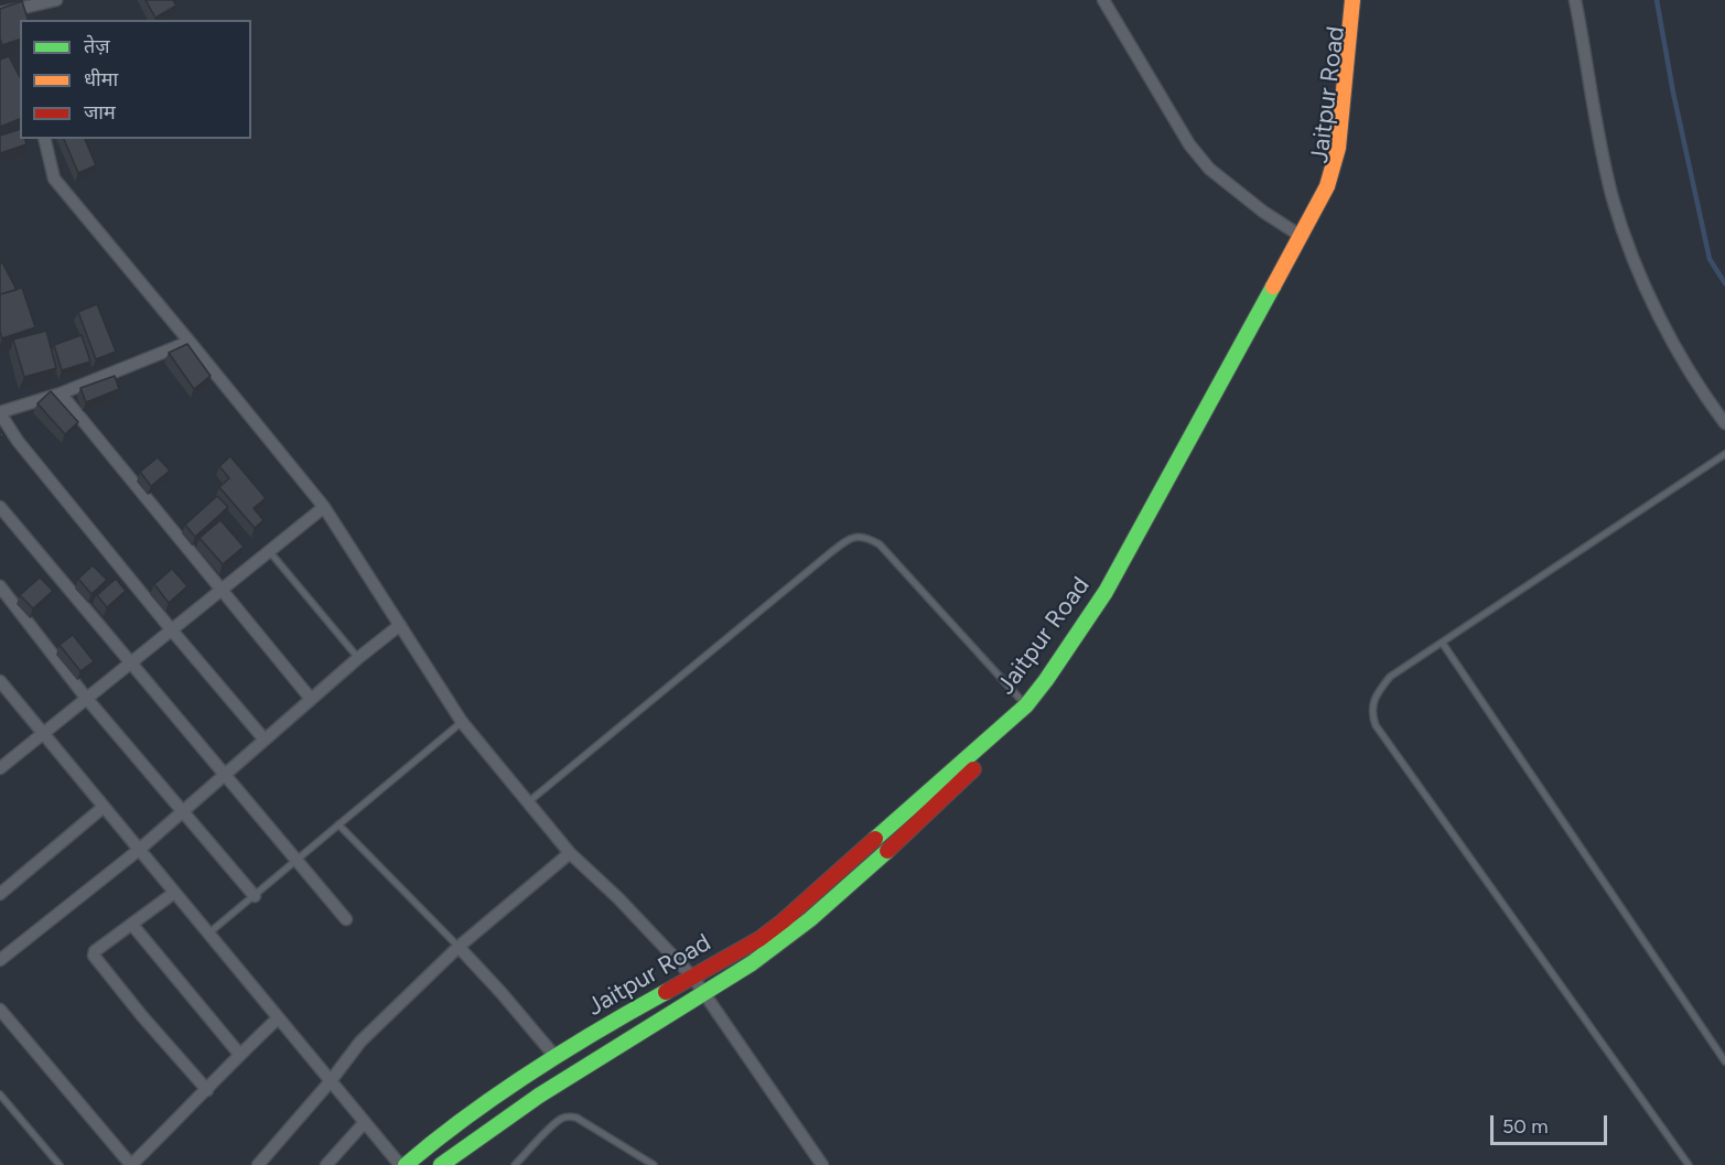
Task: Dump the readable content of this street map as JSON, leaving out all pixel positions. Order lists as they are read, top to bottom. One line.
{"streets":{"street":["Jaitpur Road"]},"legend":["तेज़","धीमा","जाम"],"scale_bar":"50 m"}
